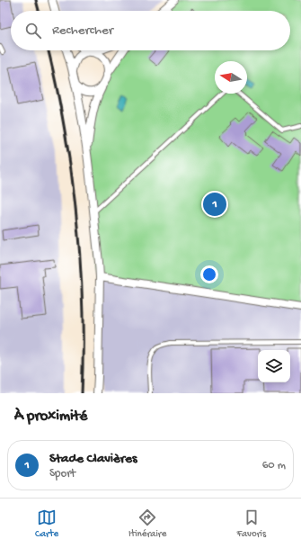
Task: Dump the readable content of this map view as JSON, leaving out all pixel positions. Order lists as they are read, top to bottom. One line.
{"north":"left","page":{"search":"Rechercher","pins":"1","heading":"À proximité","list":[{"mark":"1","name":"Stade Clavières","note":"Sport","value":"60 m"}],"nav":["Carte","Itinéraire","Favoris"]}}
